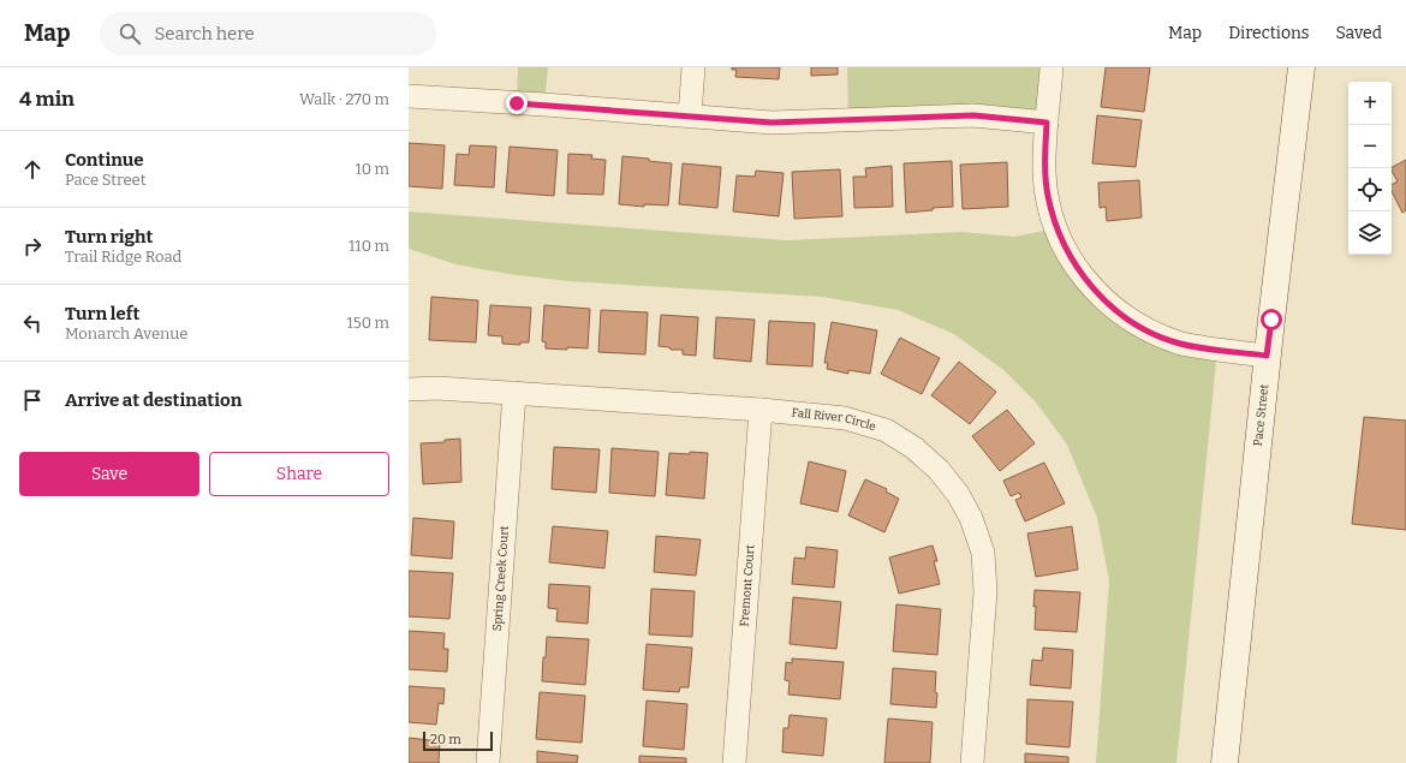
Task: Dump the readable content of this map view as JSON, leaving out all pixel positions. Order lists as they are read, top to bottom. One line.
{"streets":{"main road":["Pace Street"],"street":["Fall River Circle","Spring Creek Court","Fremont Court"]},"crossings":[["Fall River Circle","Spring Creek Court"],["Fall River Circle","Fremont Court"]],"scale_bar":"20 m","page":{"header":"Map","search":"Search here","nav":["Map","Directions","Saved"],"heading":["4 min","Walk · 270 m"],"map_buttons":["+","−"],"list":[["Continue","Pace Street","10 m"],["Turn right","Trail Ridge Road","110 m"],["Turn left","Monarch Avenue","150 m"],"Arrive at destination"],"buttons":["Save","Share"],"scale":"20 m"}}
